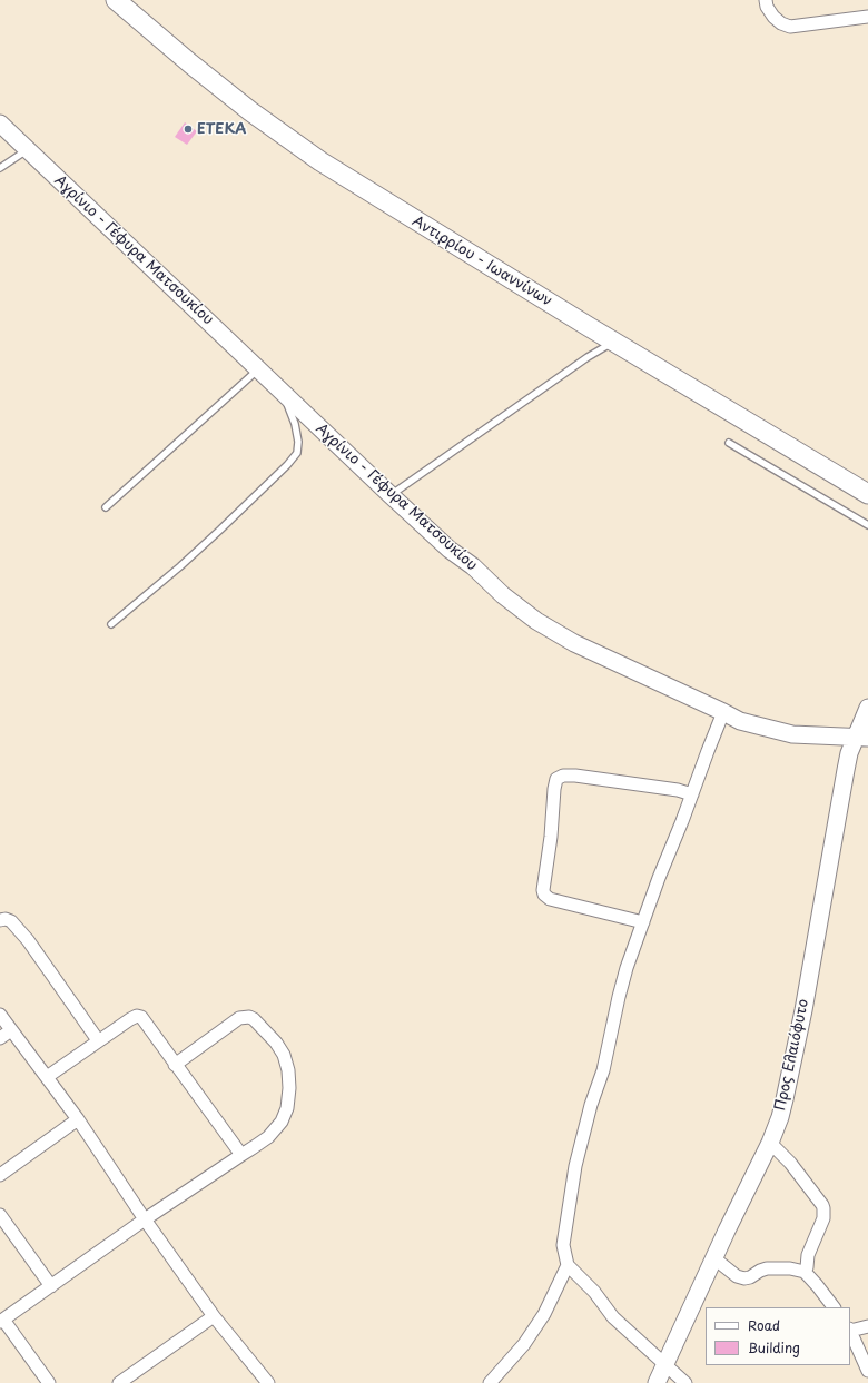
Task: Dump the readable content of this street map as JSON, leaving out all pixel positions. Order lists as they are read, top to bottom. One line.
{"streets":{"main road":["Αγρίνιο - Γέφυρα Ματσουκίου","Αντιρρίου - Ιωαννίνων","Προς Ελαιόφυτο"]},"crossings":[["Αγρίνιο - Γέφυρα Ματσουκίου","Προς Ελαιόφυτο"]],"places":["ΕΤΕΚΑ"],"legend":["Road","Building"]}
